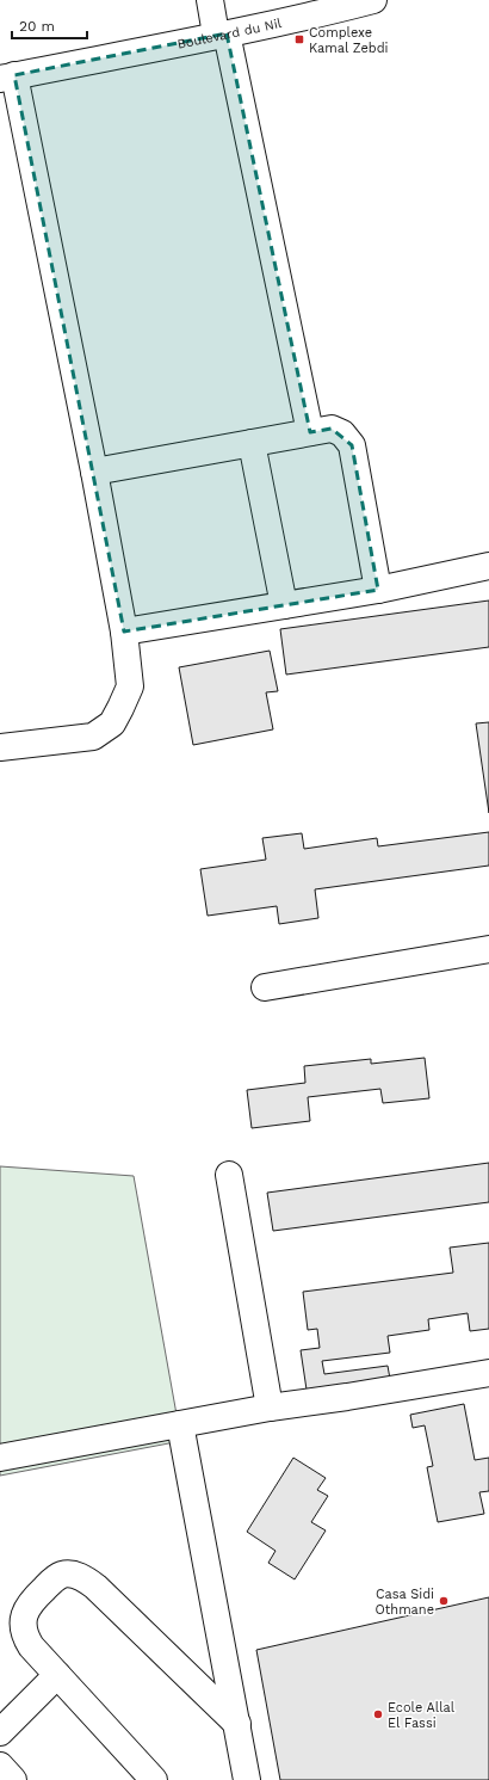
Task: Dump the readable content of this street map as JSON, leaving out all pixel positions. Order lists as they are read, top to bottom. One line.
{"streets":{"street":["Boulevard du Nil"]},"places":{"transit":["Complexe Kamal Zebdi"],"other":["Casa Sidi Othmane","Ecole Allal El Fassi"]},"scale_bar":"20 m"}
